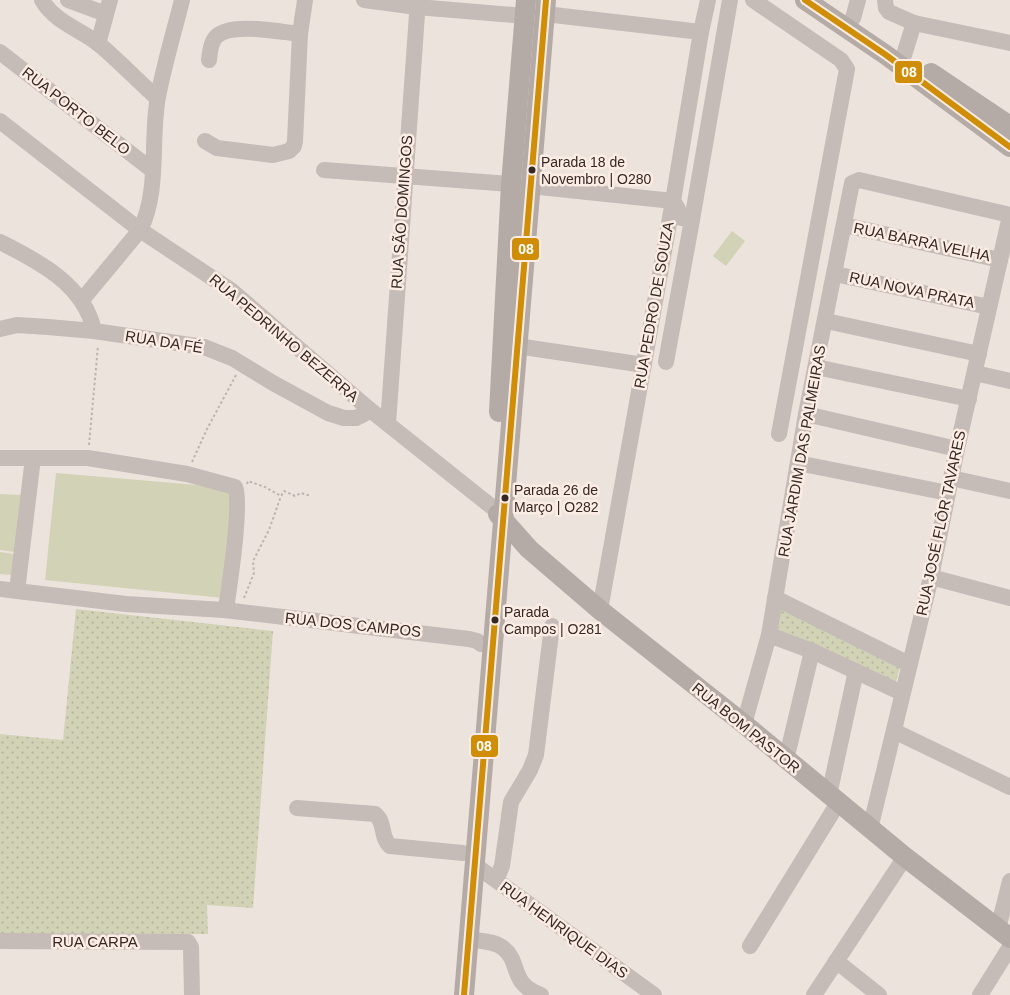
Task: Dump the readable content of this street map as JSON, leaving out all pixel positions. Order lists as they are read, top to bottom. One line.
{"streets":{"main road":["RUA BOM PASTOR"],"street":["RUA PORTO BELO","RUA SÃO DOMINGOS","RUA BARRA VELHA","RUA NOVA PRATA","RUA PEDRO DE SOUZA","RUA PEDRINHO BEZERRA","RUA DA FÉ","RUA JARDIM DAS PALMEIRAS","RUA JOSÉ FLÔR TAVARES","RUA DOS CAMPOS","RUA HENRIQUE DIAS","RUA CARPA"]},"crossings":[["RUA SÃO DOMINGOS","RUA PEDRINHO BEZERRA"],["RUA BARRA VELHA","RUA JARDIM DAS PALMEIRAS"],["RUA BARRA VELHA","RUA JOSÉ FLÔR TAVARES"],["RUA NOVA PRATA","RUA JARDIM DAS PALMEIRAS"],["RUA NOVA PRATA","RUA JOSÉ FLÔR TAVARES"],["RUA PEDRO DE SOUZA","RUA BOM PASTOR"],["RUA PEDRINHO BEZERRA","RUA DA FÉ"],["RUA PEDRINHO BEZERRA","RUA BOM PASTOR"],["RUA JARDIM DAS PALMEIRAS","RUA JOSÉ FLÔR TAVARES"],["RUA JARDIM DAS PALMEIRAS","RUA BOM PASTOR"],["RUA JOSÉ FLÔR TAVARES","RUA BOM PASTOR"]],"places":["Parada 18 de Novembro | O280","Parada 26 de Março | O282","Parada Campos | O281"],"lines":["transit line 08"]}
